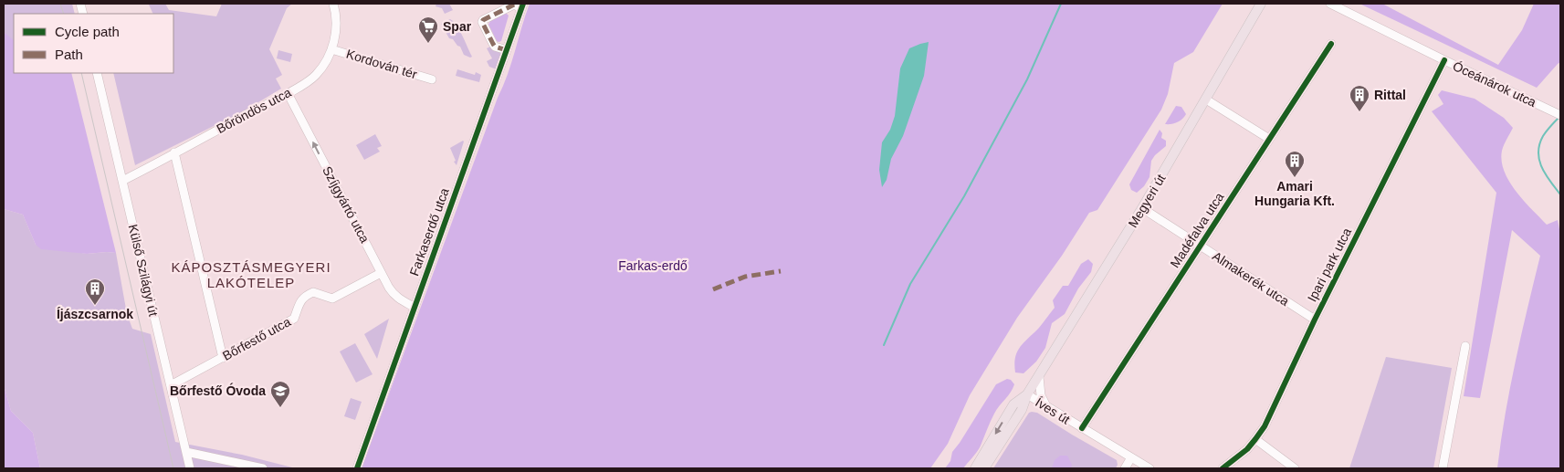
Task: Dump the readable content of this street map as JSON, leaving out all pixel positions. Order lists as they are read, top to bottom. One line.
{"streets":{"main road":["Megyeri út"],"street":["Kordován tér","Óceánárok utca","Bőröndös utca","Szíjgyártó utca","Madéfalva utca","Farkaserdő utca","Ipari park utca","Külső Szilágyi út","Almakerék utca","Bőrfestő utca","Íves út"]},"crossings":[["Kordován tér","Bőröndös utca"],["Óceánárok utca","Ipari park utca"],["Bőröndös utca","Szíjgyártó utca"],["Bőröndös utca","Külső Szilágyi út"],["Megyeri út","Almakerék utca"],["Megyeri út","Íves út"],["Szíjgyártó utca","Farkaserdő utca"],["Szíjgyártó utca","Bőrfestő utca"],["Madéfalva utca","Almakerék utca"],["Madéfalva utca","Íves út"],["Ipari park utca","Almakerék utca"],["Külső Szilágyi út","Bőrfestő utca"]],"one_way":["Szíjgyártó utca"],"districts":["KÁPOSZTÁSMEGYERI LAKÓTELEP"],"parks":["Farkas-erdő"],"places":{"supermarket":["Spar"],"building":["Rittal","Amari Hungaria Kft.","Íjászcsarnok"],"school or university":["Bőrfestő Óvoda"]},"legend":["Cycle path","Path"]}
